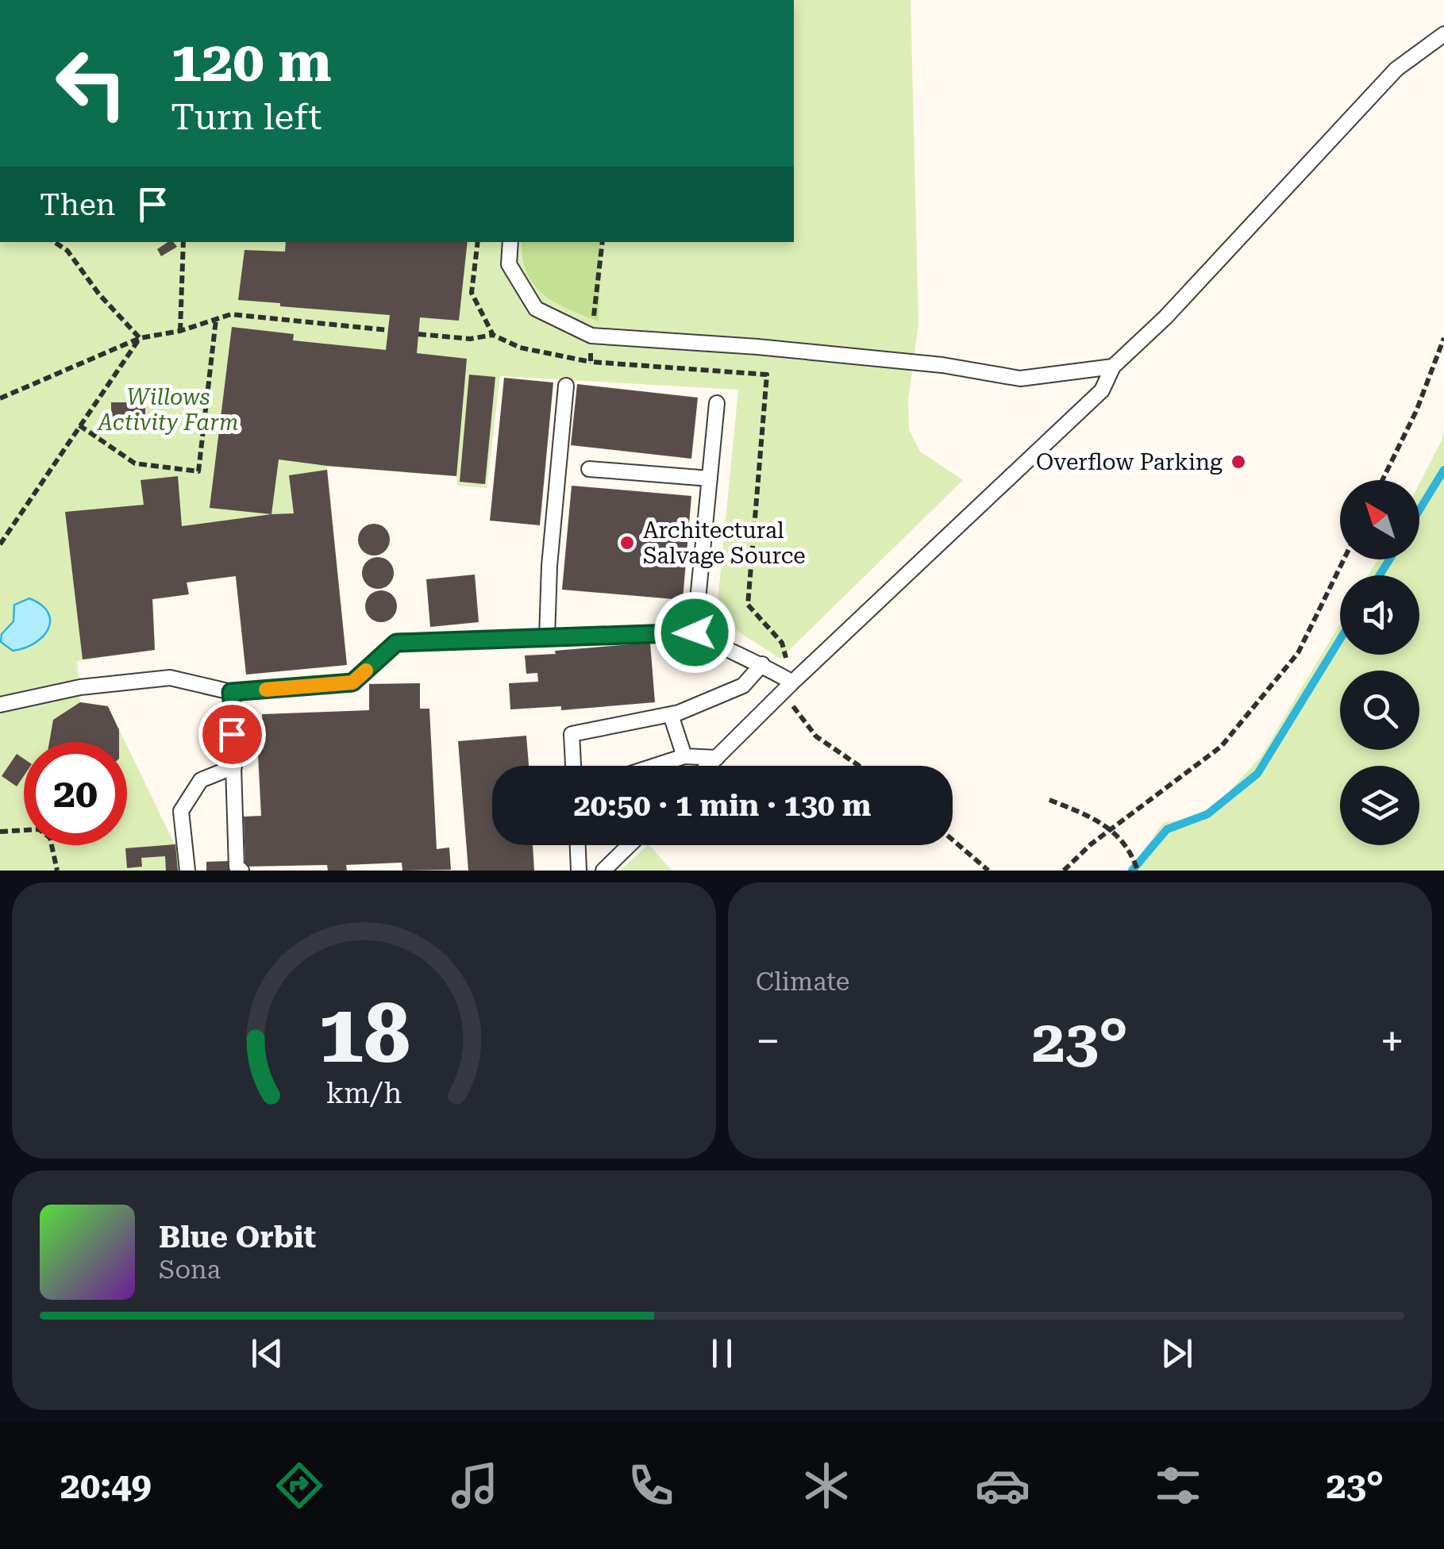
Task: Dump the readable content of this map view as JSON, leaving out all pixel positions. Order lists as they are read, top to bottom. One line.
{"parks":["Willows Activity Farm"],"places":["Overflow Parking","Architectural Salvage Source"],"north":"top left","page":{"turn":["120 m","Turn left"],"then":"Then","limit":"20","trip":"20:50 · 1 min · 130 m","tile":"Climate","heat":["−","23°","+"],"song":["Blue Orbit","Sona"],"tabs":["20:49","23°"],"gauge":["18","km/h"]}}
